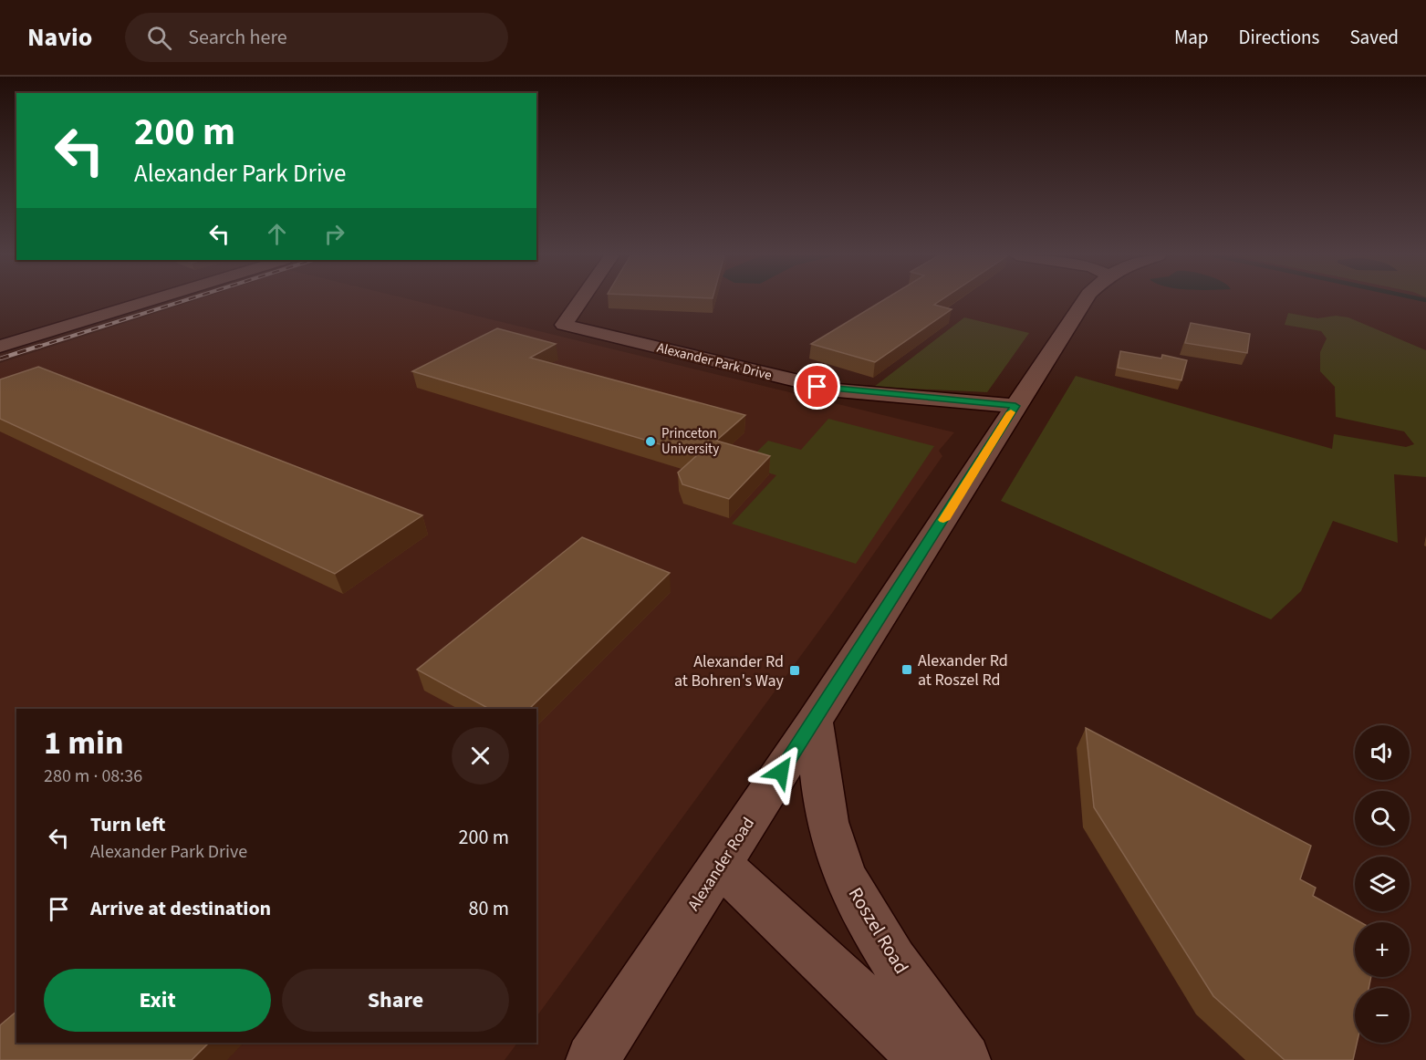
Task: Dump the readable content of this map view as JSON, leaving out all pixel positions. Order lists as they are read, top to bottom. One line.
{"streets":{"street":["Alexander Park Drive","Alexander Road","Roszel Road"]},"crossings":[["Alexander Park Drive","Alexander Road"],["Alexander Road","Roszel Road"]],"places":{"other":["Princeton University"],"transit":["Alexander Rd at Roszel Rd","Alexander Rd at Bohren's Way"]},"page":{"header":"Navio","search":"Search here","nav":["Map","Directions","Saved"],"turn":["200 m","Alexander Park Drive"],"heading":["1 min","280 m · 08:36"],"map_buttons":["+","−"],"list":[{"name":"Turn left","note":"Alexander Park Drive","value":"200 m"},{"name":"Arrive at destination","value":"80 m"}],"buttons":["Exit","Share"]}}
